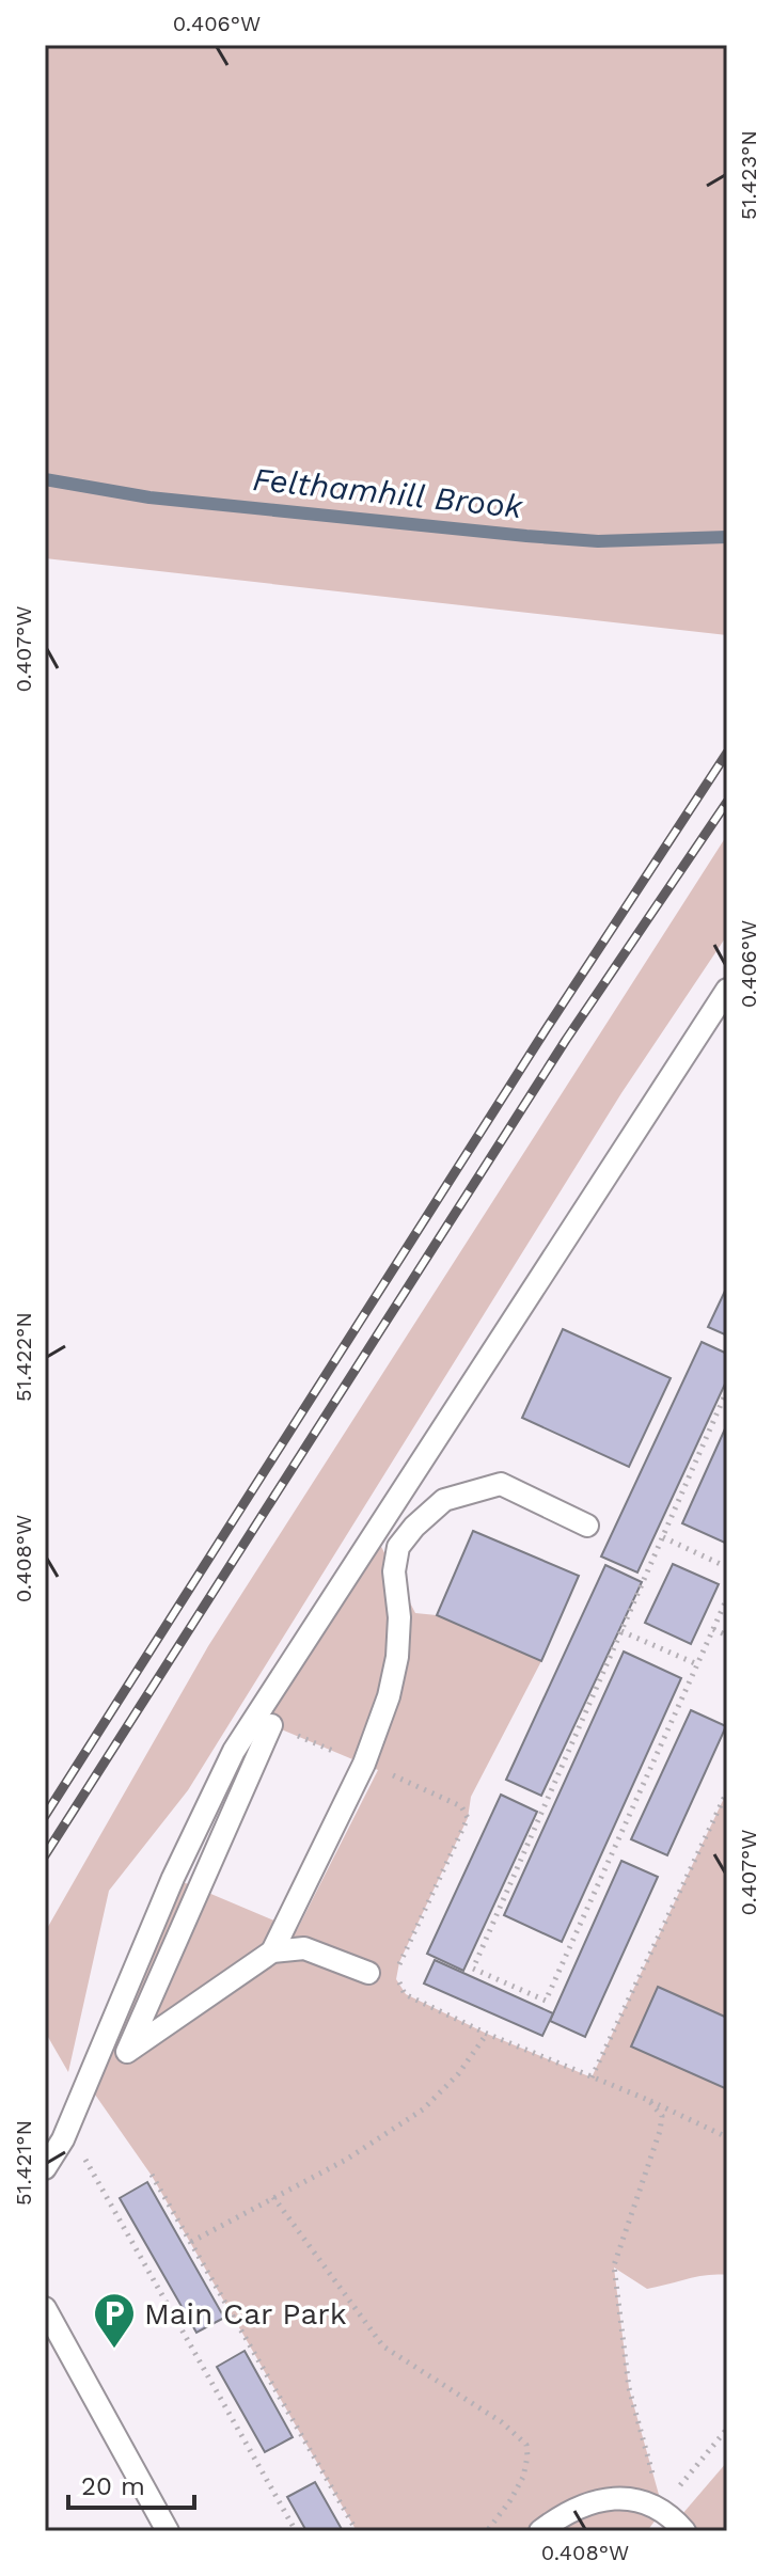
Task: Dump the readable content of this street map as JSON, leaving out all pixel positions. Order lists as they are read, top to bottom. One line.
{"water":["Felthamhill Brook"],"places":{"parking":["Main Car Park"]},"scale_bar":"20 m","coordinates":["0.406°W","51.423°N","0.407°W","51.422°N","0.408°W","51.421°N"]}
